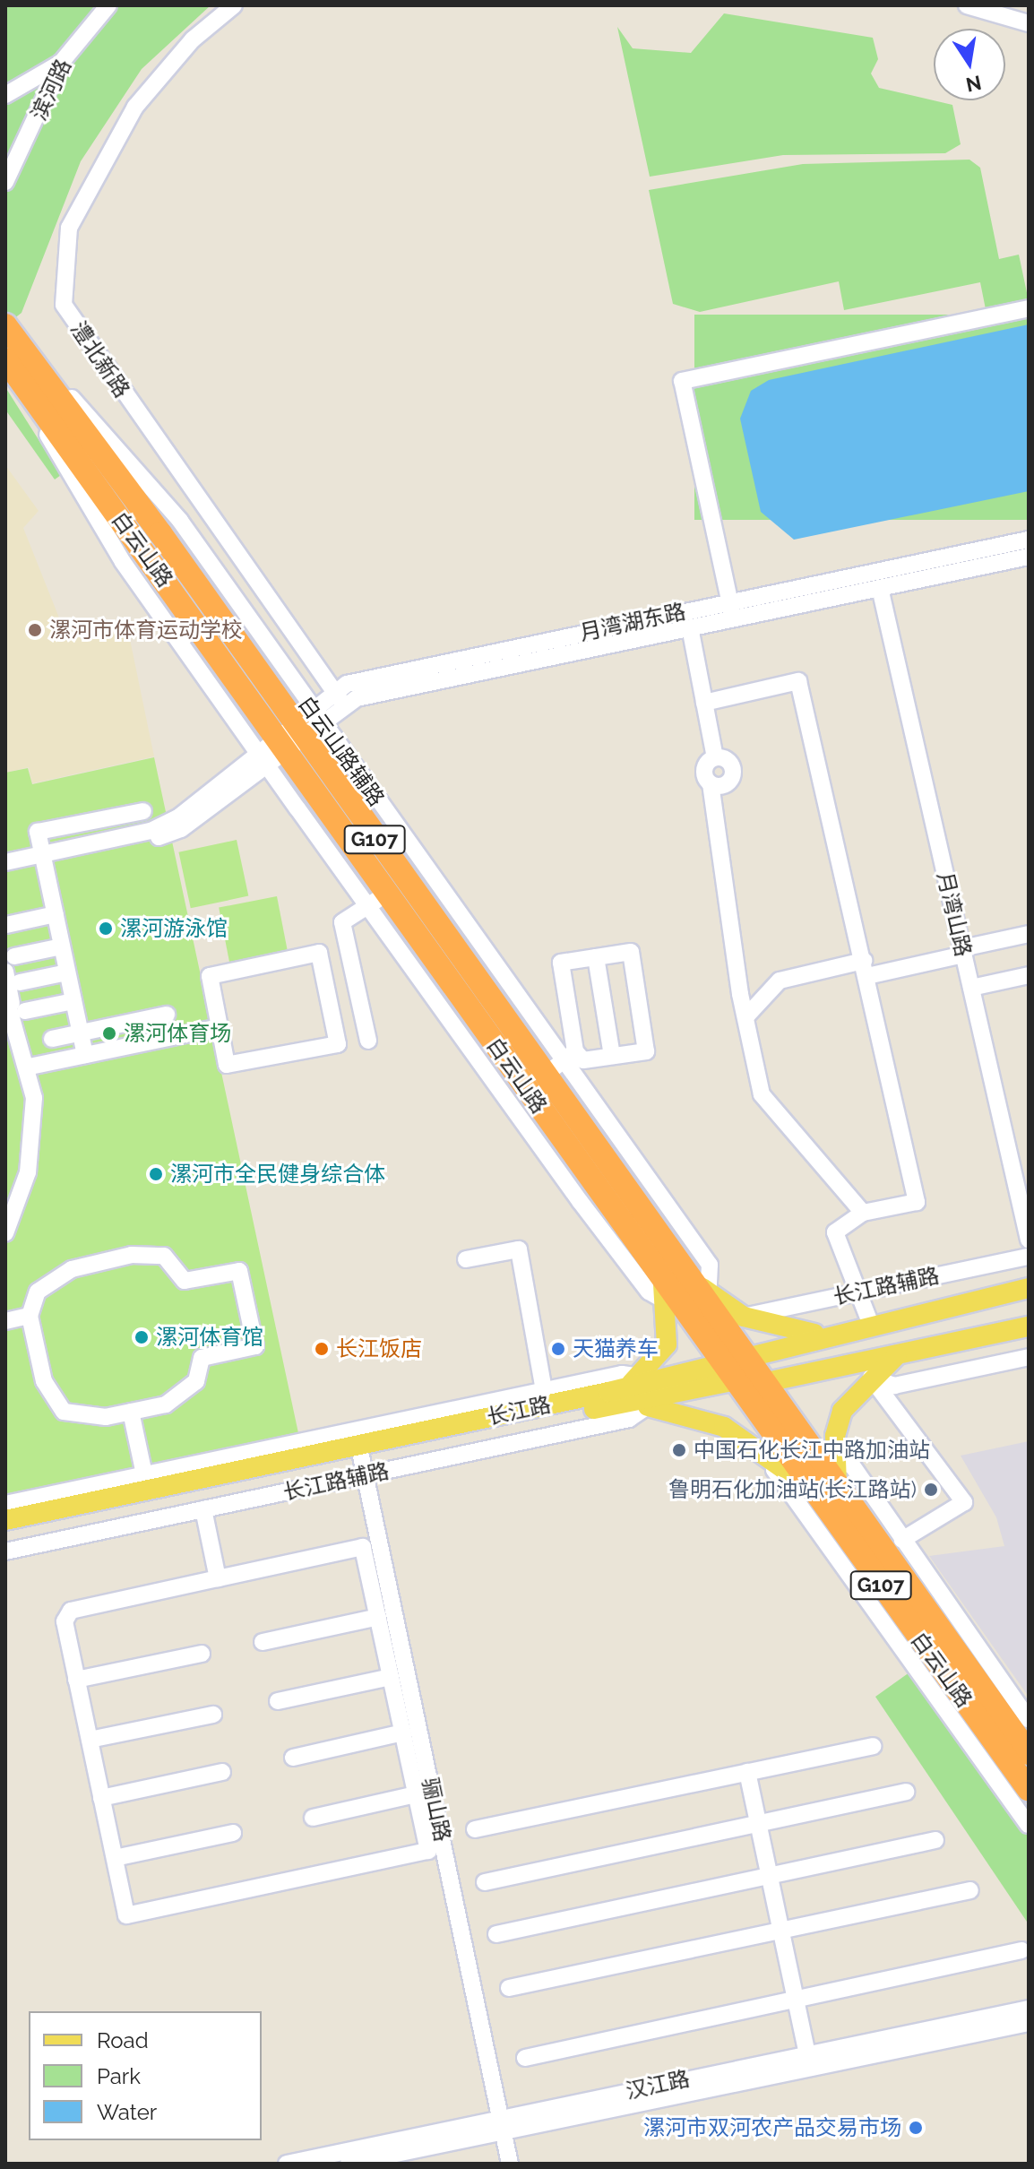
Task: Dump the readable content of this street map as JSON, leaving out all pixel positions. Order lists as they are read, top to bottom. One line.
{"streets":{"highway":["白云山路","G107"],"main road":["长江路"],"street":["滨河路","澧北新路","月湾湖东路","白云山路辅路","月湾山路","长江路辅路","骊山路","汉江路"]},"crossings":[["澧北新路","月湾湖东路"],["白云山路","月湾湖东路"],["白云山路","白云山路辅路"],["白云山路","长江路"],["月湾湖东路","白云山路辅路"],["月湾湖东路","月湾山路"],["长江路辅路","长江路"],["长江路辅路","骊山路"],["长江路","骊山路"],["骊山路","汉江路"]],"places":["漯河市体育运动学校","漯河游泳馆","漯河体育场","漯河市全民健身综合体","漯河体育馆","长江饭店","天猫养车","中国石化长江中路加油站","鲁明石化加油站(长江路站)","漯河市双河农产品交易市场"],"legend":["Road","Park","Water"],"north":"bottom"}
